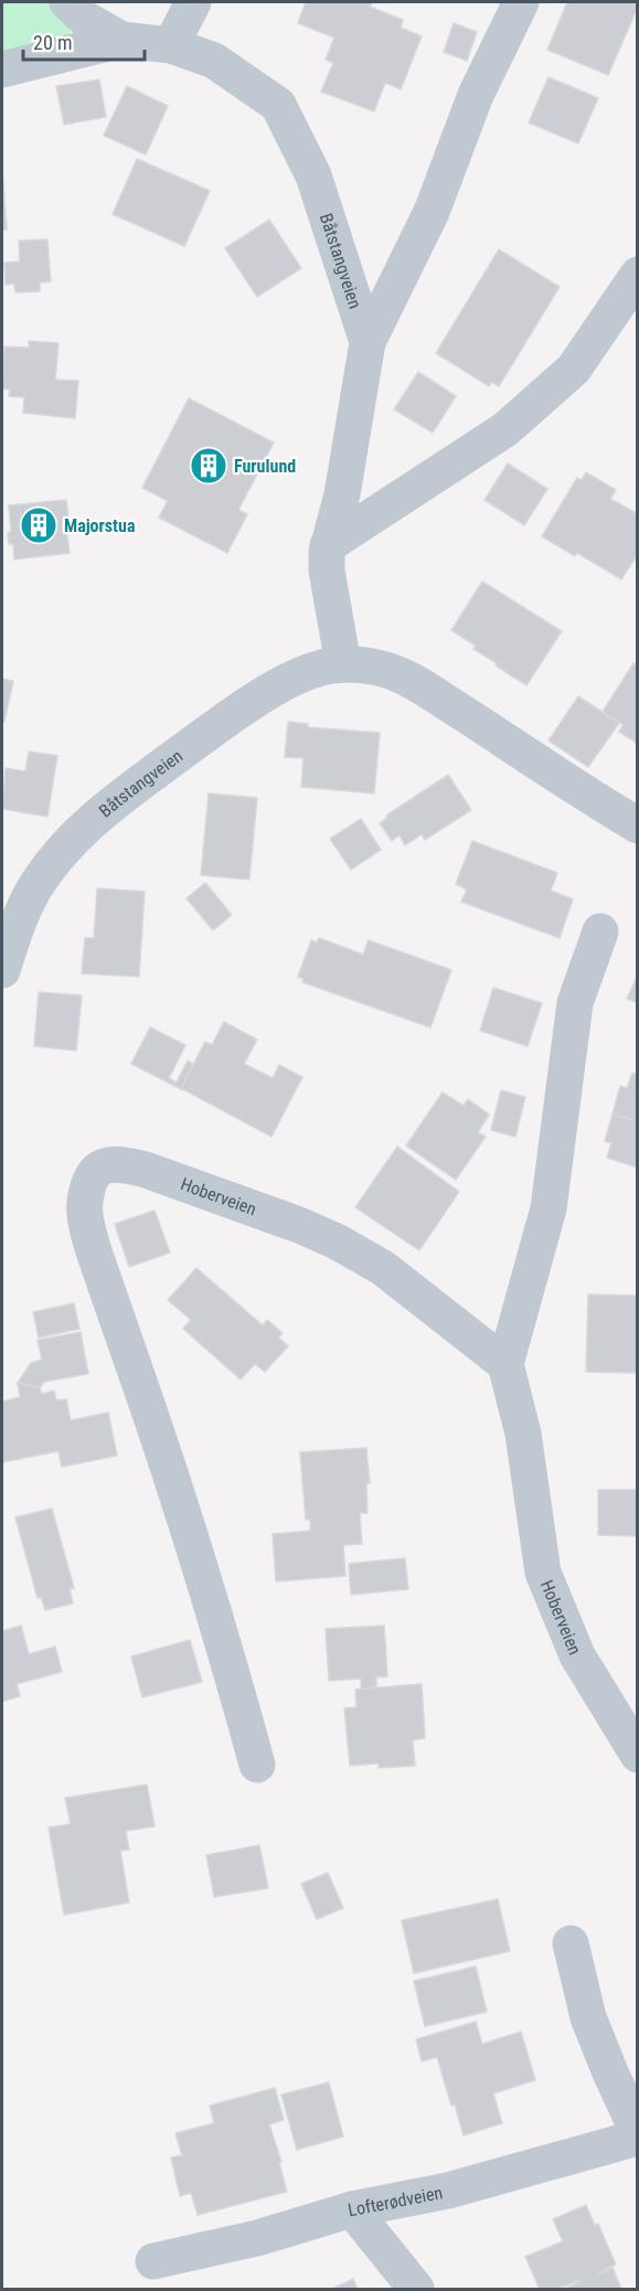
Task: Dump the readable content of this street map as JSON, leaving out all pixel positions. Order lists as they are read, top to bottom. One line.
{"streets":{"street":["Båtstangveien","Hoberveien","Lofterødveien"]},"places":{"building":["Furulund","Majorstua"]},"scale_bar":"20 m"}
